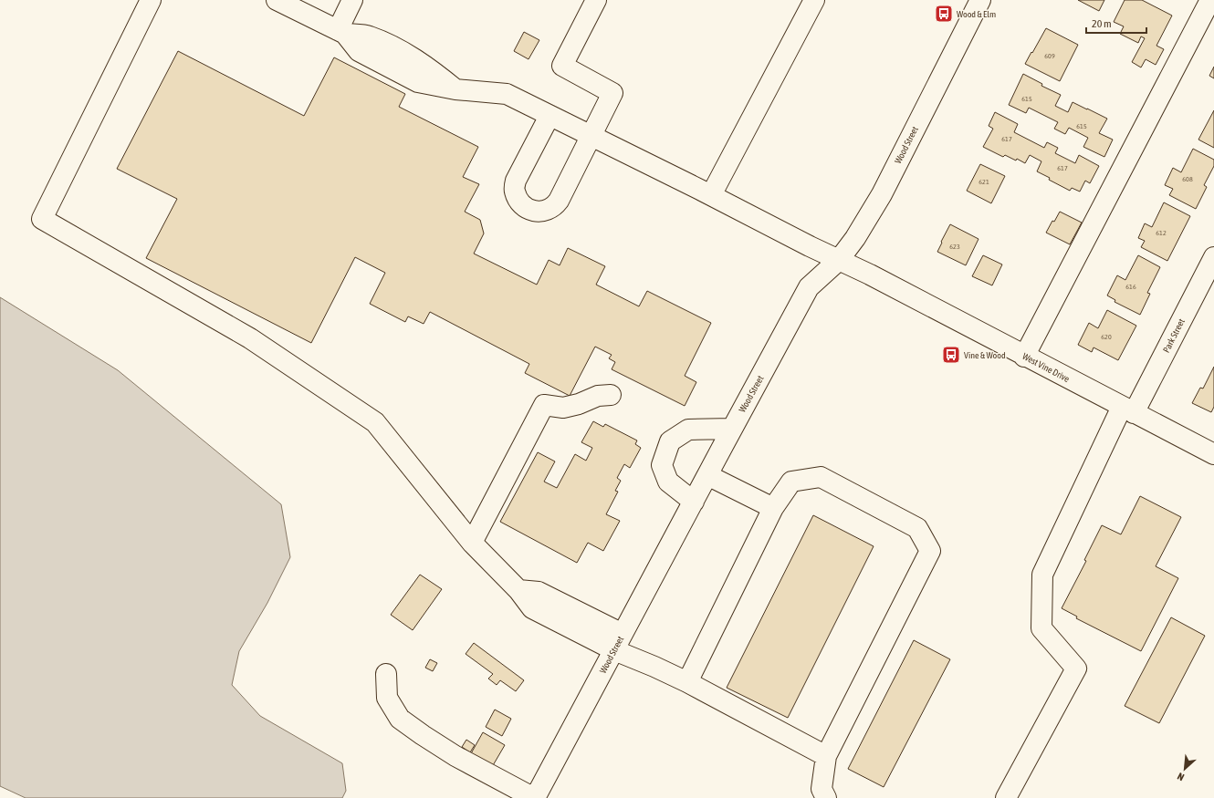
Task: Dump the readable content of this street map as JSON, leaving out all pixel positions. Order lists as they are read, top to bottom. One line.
{"streets":{"street":["Wood Street","Park Street","West Vine Drive"]},"crossings":[["Wood Street","West Vine Drive"],["Park Street","West Vine Drive"]],"places":{"bus stop":["Wood & Elm","Vine & Wood"]},"house_numbers":["609","615","615","617","617","608","621","612","623","616","620"],"scale_bar":"20 m","north":"bottom left"}
